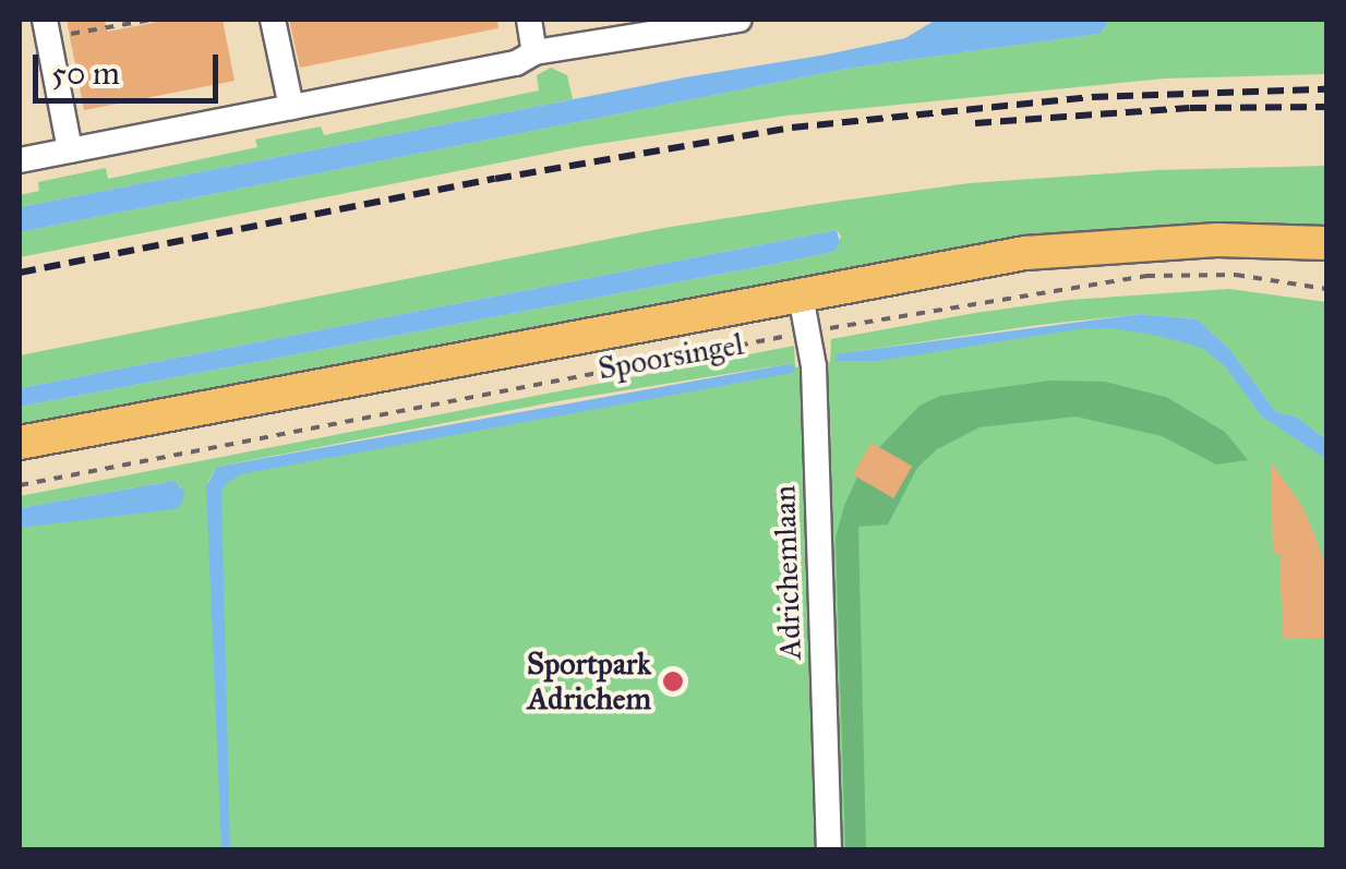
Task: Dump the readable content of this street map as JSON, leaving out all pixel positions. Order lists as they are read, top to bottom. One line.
{"streets":{"main road":["Spoorsingel"],"street":["Adrichemlaan"]},"crossings":[["Spoorsingel","Adrichemlaan"]],"places":["Sportpark Adrichem"],"scale_bar":"50 m"}
